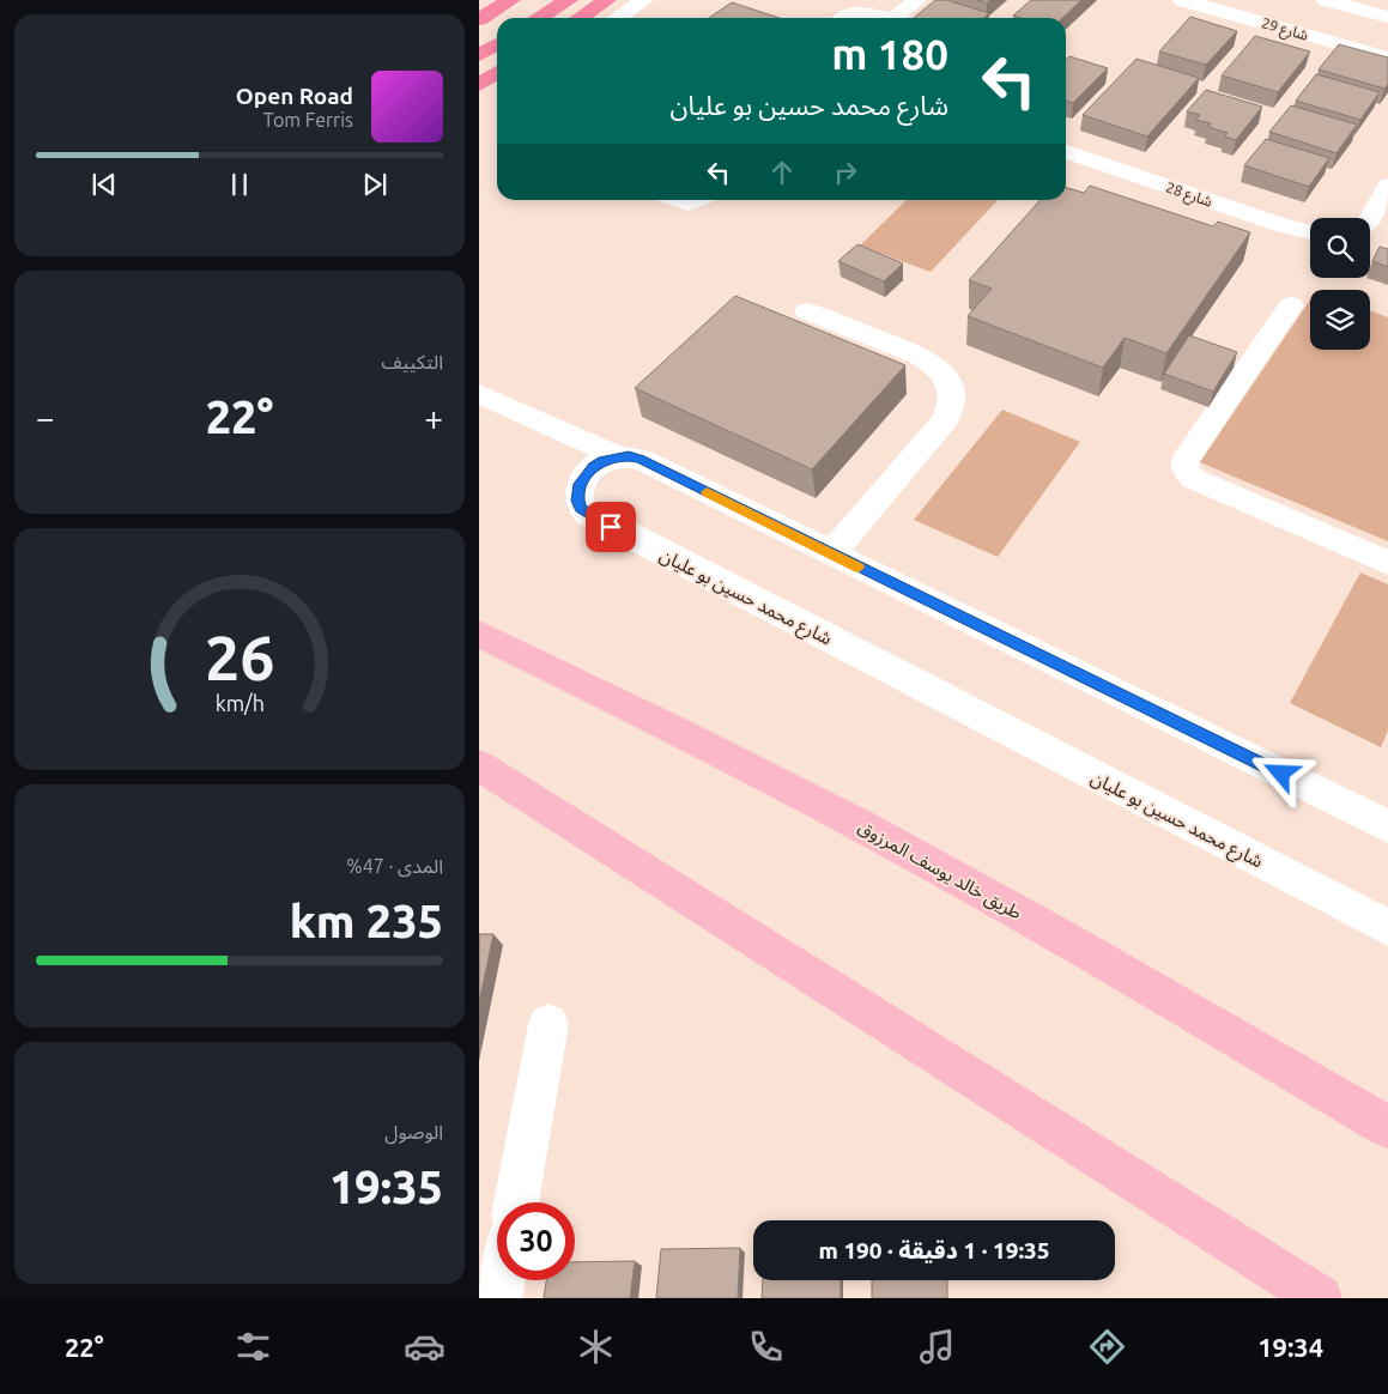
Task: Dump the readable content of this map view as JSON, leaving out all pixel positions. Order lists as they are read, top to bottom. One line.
{"streets":{"main road":["طريق خالد يوسف المرزوق"],"street":["شارع 29","شارع 28","شارع محمد حسين بو عليان"]},"page":{"turn":["180 m","شارع محمد حسين بو عليان"],"song":["Open Road","Tom Ferris"],"tile":["التكييف",["المدى · 47%","235 km"],["الوصول","19:35"]],"heat":["−","22°","+"],"limit":"30","trip":"19:35 · 1 دقيقة · 190 m","tabs":["19:34","22°"],"gauge":["26","km/h"]}}
